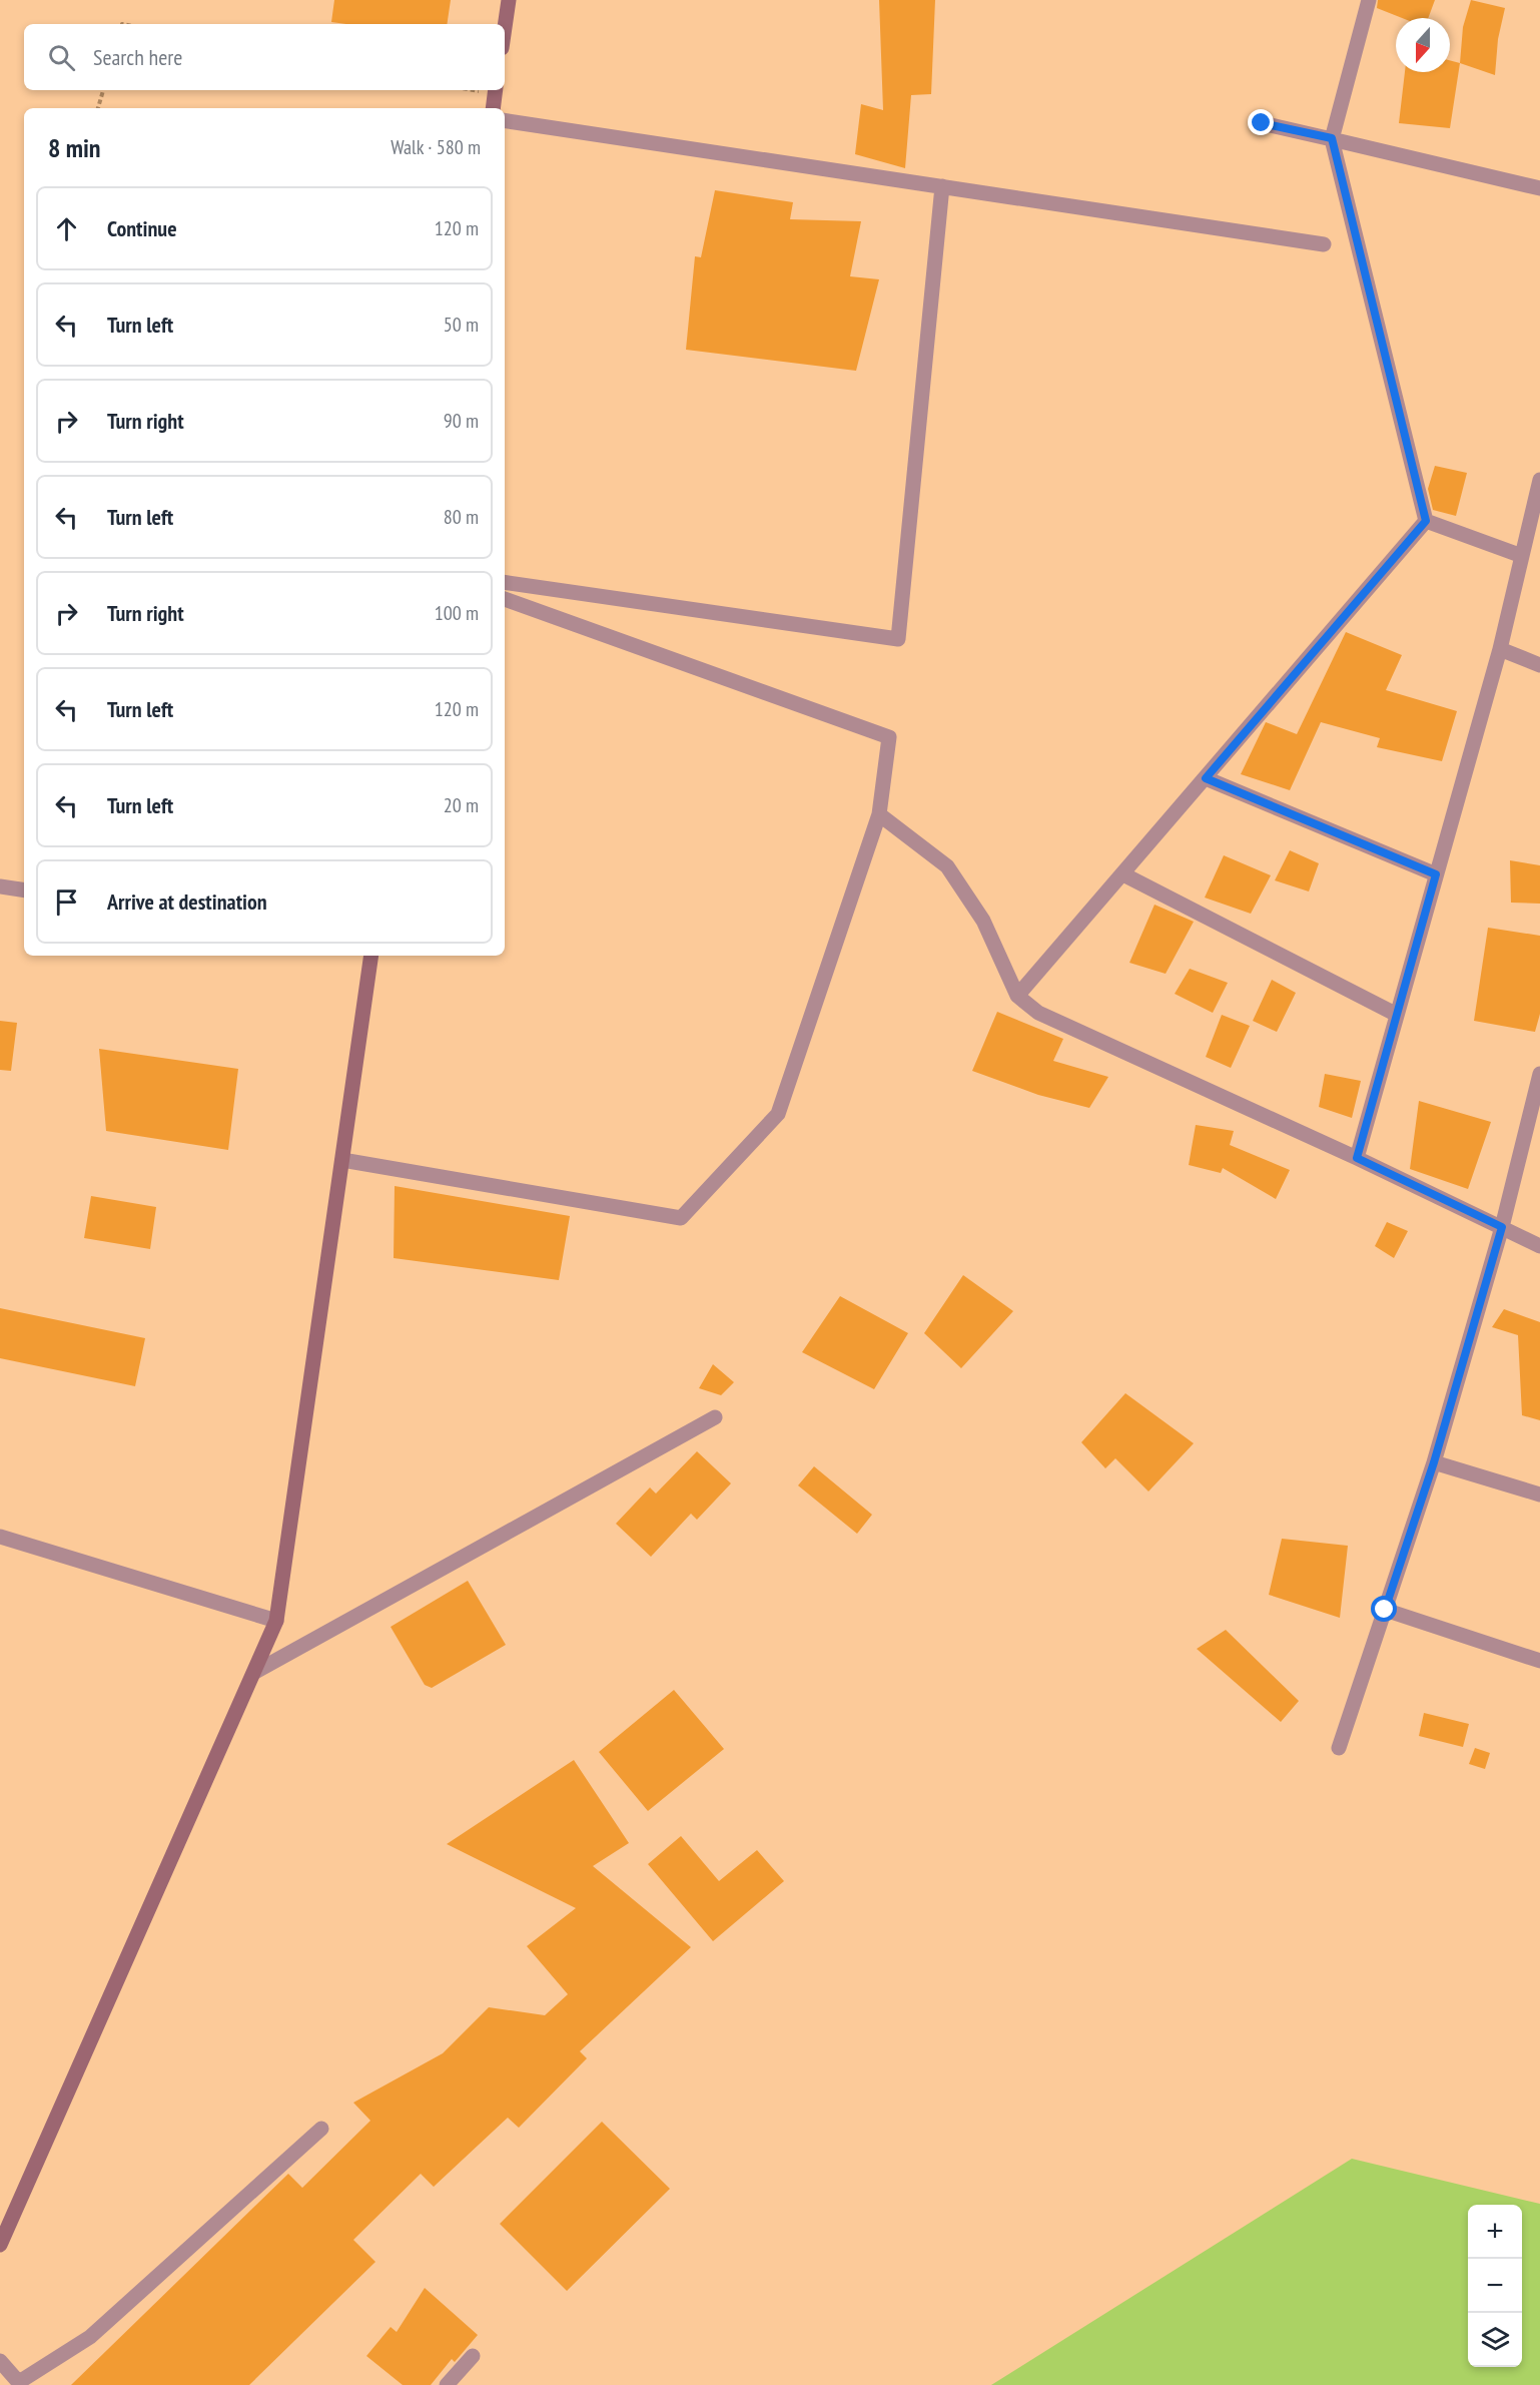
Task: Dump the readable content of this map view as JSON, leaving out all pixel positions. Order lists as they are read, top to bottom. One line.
{"north":"bottom","page":{"search":"Search here","heading":["8 min","Walk · 580 m"],"list":[["Continue","120 m"],["Turn left","50 m"],["Turn right","90 m"],["Turn left","80 m"],["Turn right","100 m"],["Turn left","120 m"],["Turn left","20 m"],"Arrive at destination"],"map_buttons":["+","−"]}}
